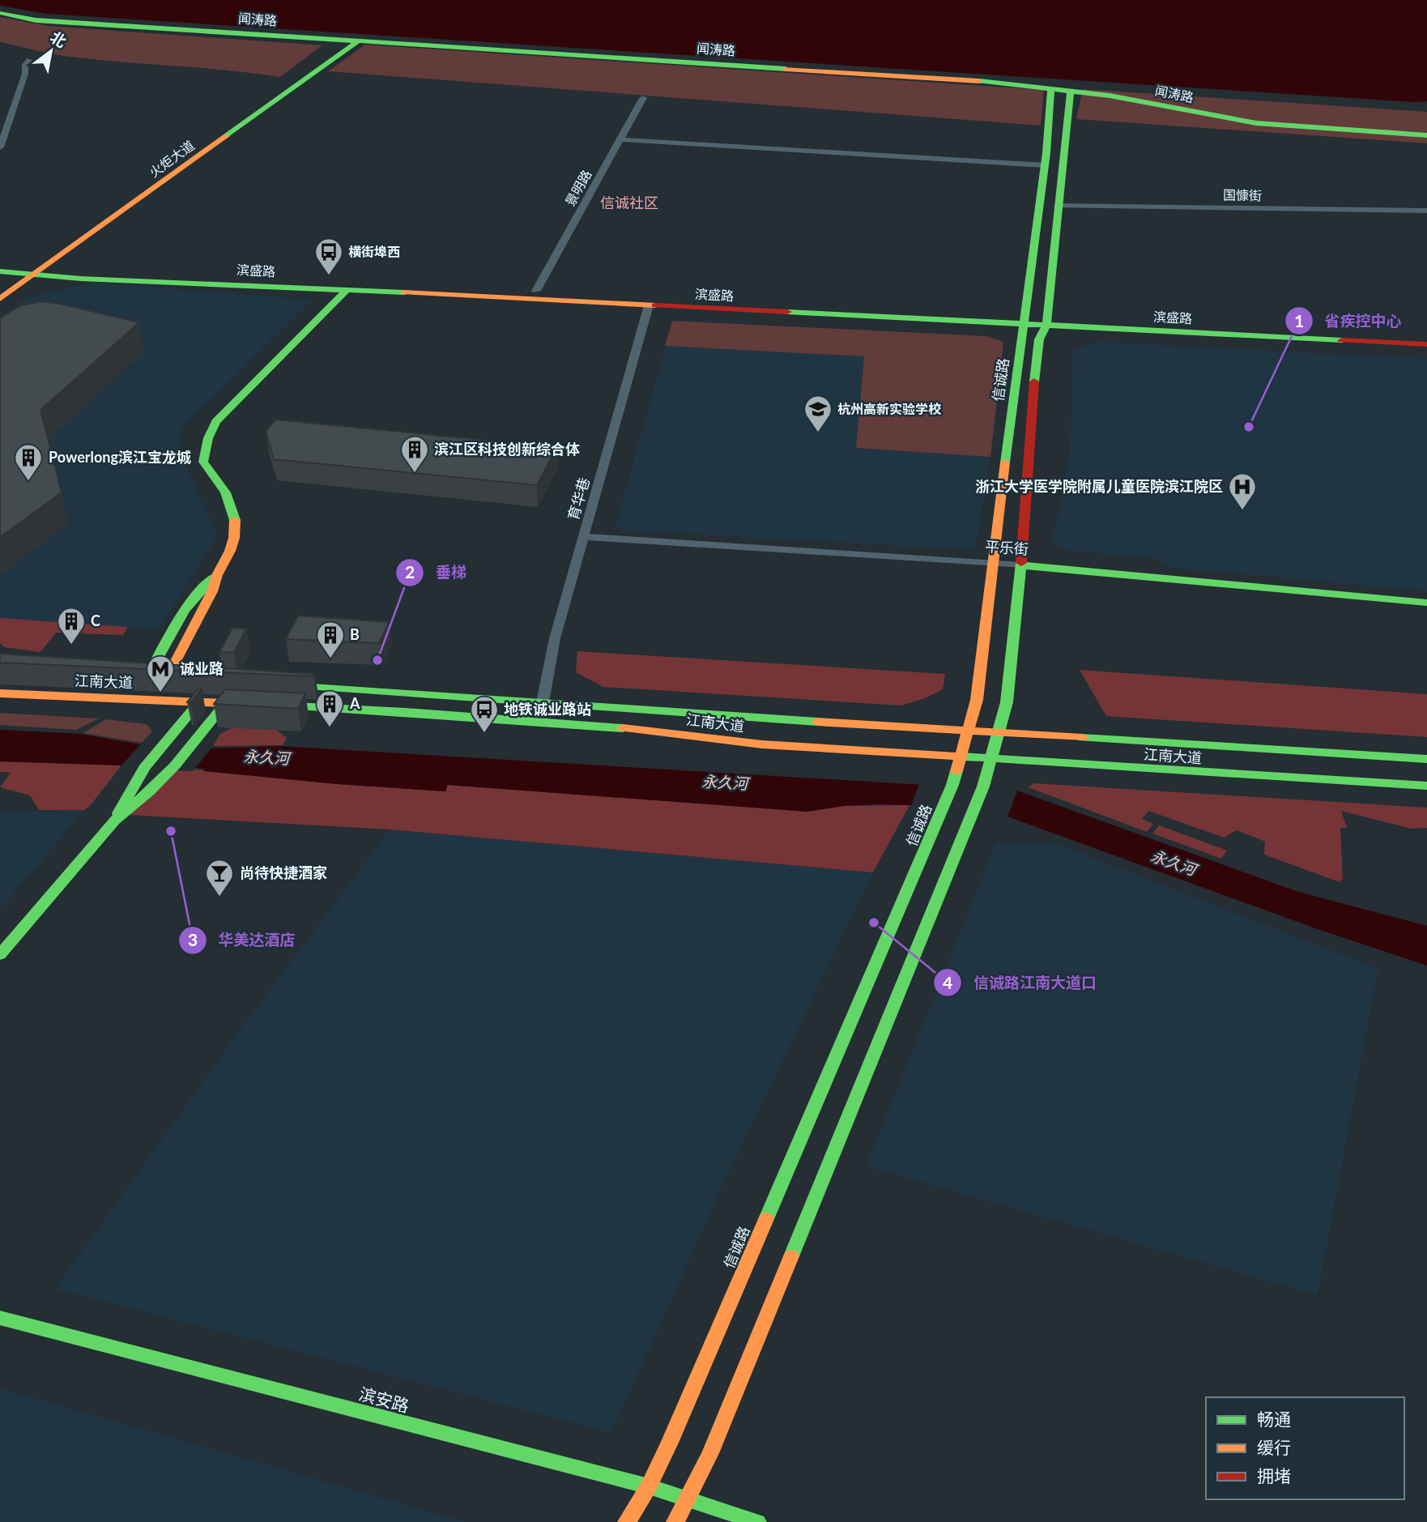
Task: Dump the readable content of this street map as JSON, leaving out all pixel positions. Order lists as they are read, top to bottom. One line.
{"streets":{"main road":["闻涛路","火炬大道","滨盛路","信诚路","平乐街","江南大道","滨安路"],"street":["景明路","国慷街","育华巷"]},"crossings":[["闻涛路","火炬大道"],["闻涛路","信诚路"],["火炬大道","滨盛路"],["景明路","滨盛路"],["滨盛路","信诚路"],["滨盛路","育华巷"],["信诚路","平乐街"],["信诚路","江南大道"],["信诚路","滨安路"],["育华巷","平乐街"],["育华巷","江南大道"]],"districts":["信诚社区"],"water":["永久河"],"places":{"bus stop":["横街埠西","地铁诚业路站"],"other":["省疾控中心","垂梯","华美达酒店","信诚路江南大道口"],"school or university":["杭州高新实验学校"],"building":["滨江区科技创新综合体","Powerlong滨江宝龙城","C","B","A"],"hospital":["浙江大学医学院附属儿童医院滨江院区"],"metro station":["诚业路"],"bar":["尚待快捷酒家"]},"legend":["畅通","缓行","拥堵"],"north":"top right"}
